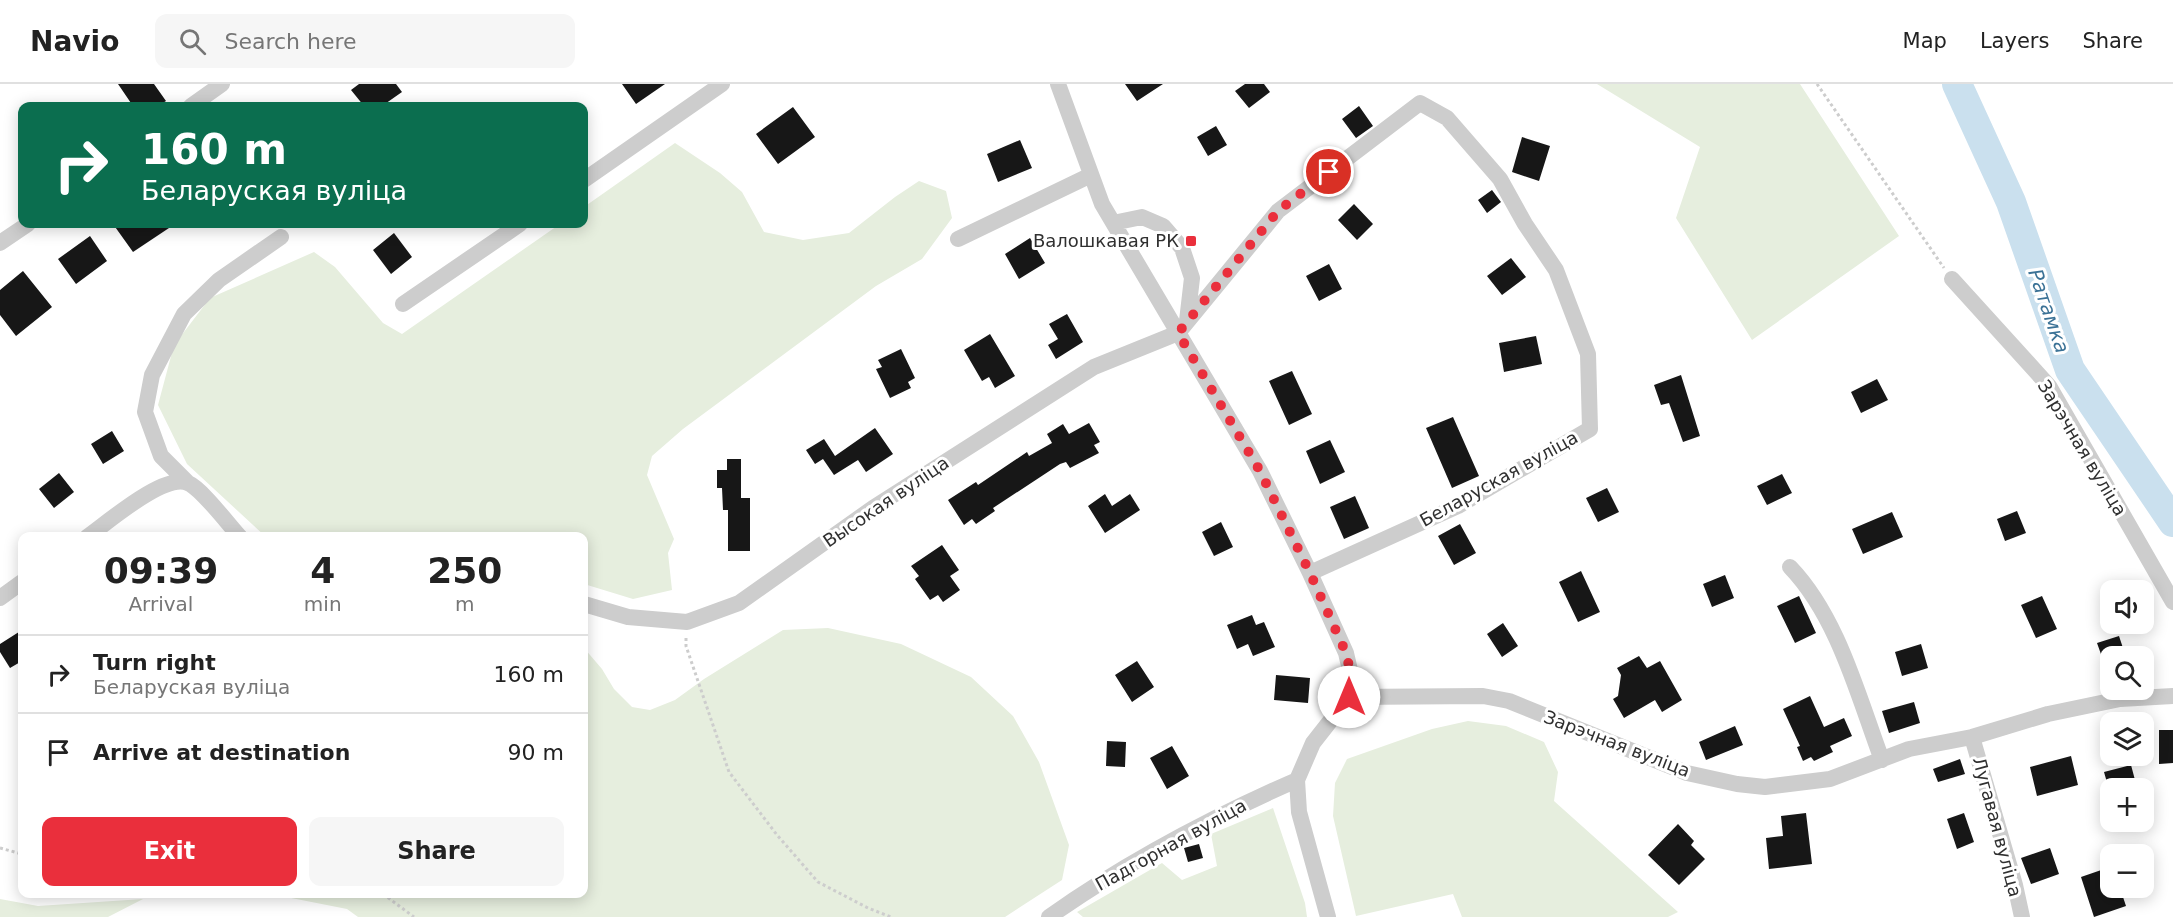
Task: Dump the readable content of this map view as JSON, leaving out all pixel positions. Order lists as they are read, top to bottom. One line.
{"streets":{"street":["Зарэчная вуліца","Беларуская вуліца","Высокая вуліца","Лугавая вуліца","Падгорная вуліца"]},"crossings":[["Зарэчная вуліца","Лугавая вуліца"],["Беларуская вуліца","Высокая вуліца"]],"water":["Ратамка"],"places":{"transit":["Валошкавая РК"]},"page":{"header":"Navio","search":"Search here","nav":["Map","Layers","Share"],"turn":["160 m","Беларуская вуліца"],"eta":["09:39","Arrival","4","min","250","m"],"map_buttons":["+","−"],"list":[{"name":"Turn right","note":"Беларуская вуліца","value":"160 m"},{"name":"Arrive at destination","value":"90 m"}],"buttons":["Exit","Share"]}}
